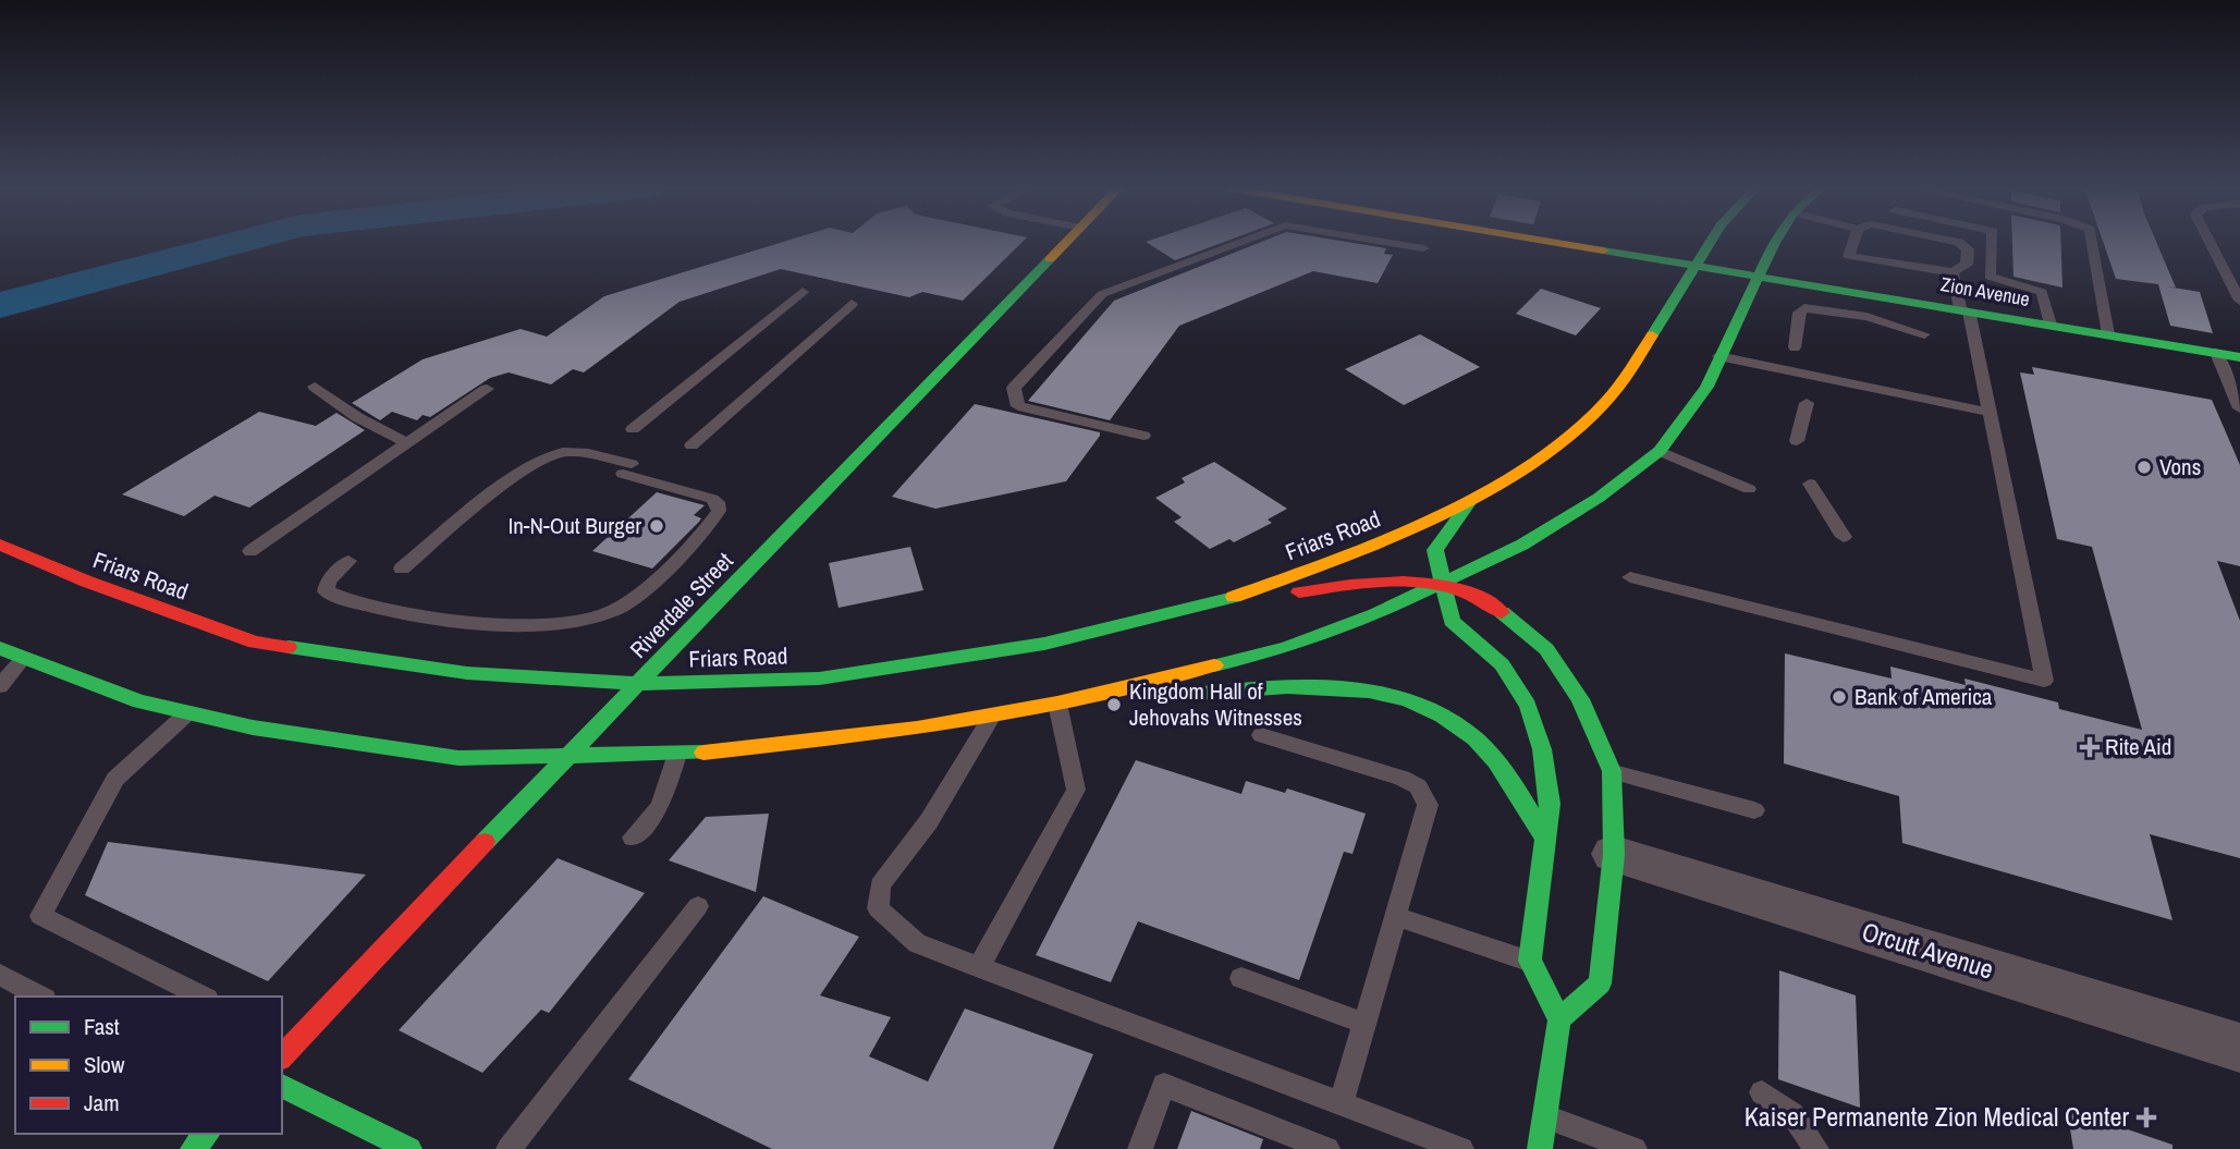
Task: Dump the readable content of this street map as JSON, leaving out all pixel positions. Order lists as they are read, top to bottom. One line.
{"streets":{"main road":["Zion Avenue","Friars Road","Riverdale Street"],"street":["Orcutt Avenue"]},"crossings":[["Zion Avenue","Friars Road"],["Friars Road","Riverdale Street"]],"places":{"other":["Vons","In-N-Out Burger","Bank of America","Kingdom Hall of Jehovahs Witnesses"],"health":["Rite Aid","Kaiser Permanente Zion Medical Center"]},"legend":["Fast","Slow","Jam"]}
